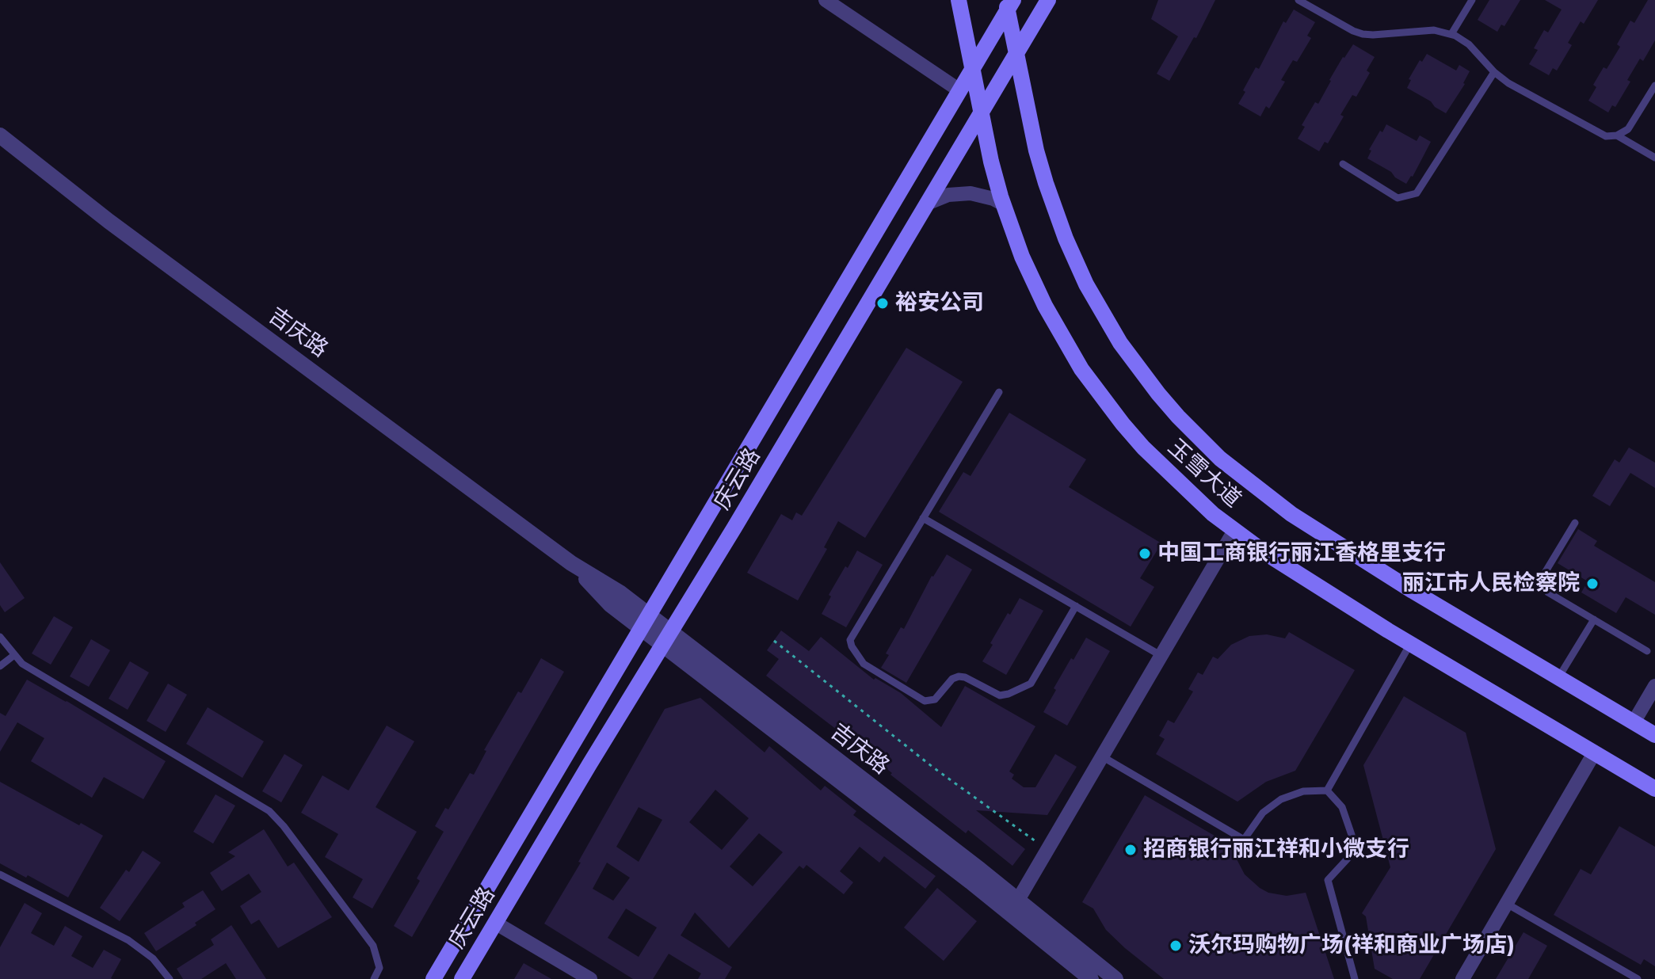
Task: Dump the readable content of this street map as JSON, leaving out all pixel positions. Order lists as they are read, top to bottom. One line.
{"streets":{"main road":["玉雪大道","庆云路"],"street":["吉庆路"]},"crossings":[["吉庆路","庆云路"],["玉雪大道","庆云路"]],"places":["裕安公司","中国工商银行丽江香格里支行","丽江市人民检察院","招商银行丽江祥和小微支行","沃尔玛购物广场(祥和商业广场店)"]}
